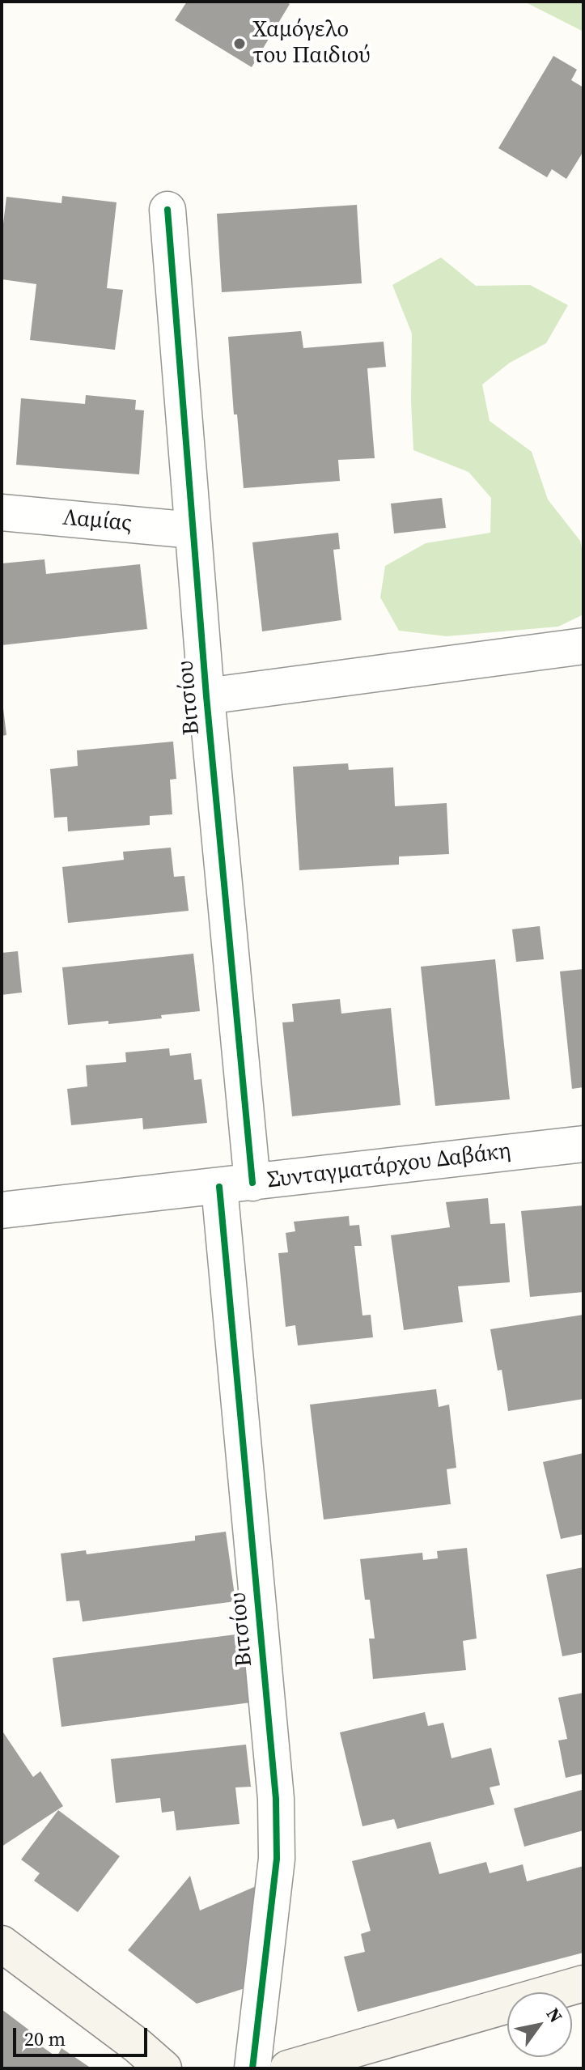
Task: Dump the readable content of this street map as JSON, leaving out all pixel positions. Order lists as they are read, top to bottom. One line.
{"streets":{"street":["Λαμίας","Βιτσίου","Συνταγματάρχου Δαβάκη"]},"crossings":[["Λαμίας","Βιτσίου"],["Βιτσίου","Συνταγματάρχου Δαβάκη"]],"places":["Χαμόγελο του Παιδιού"],"scale_bar":"20 m","north":"top right"}
